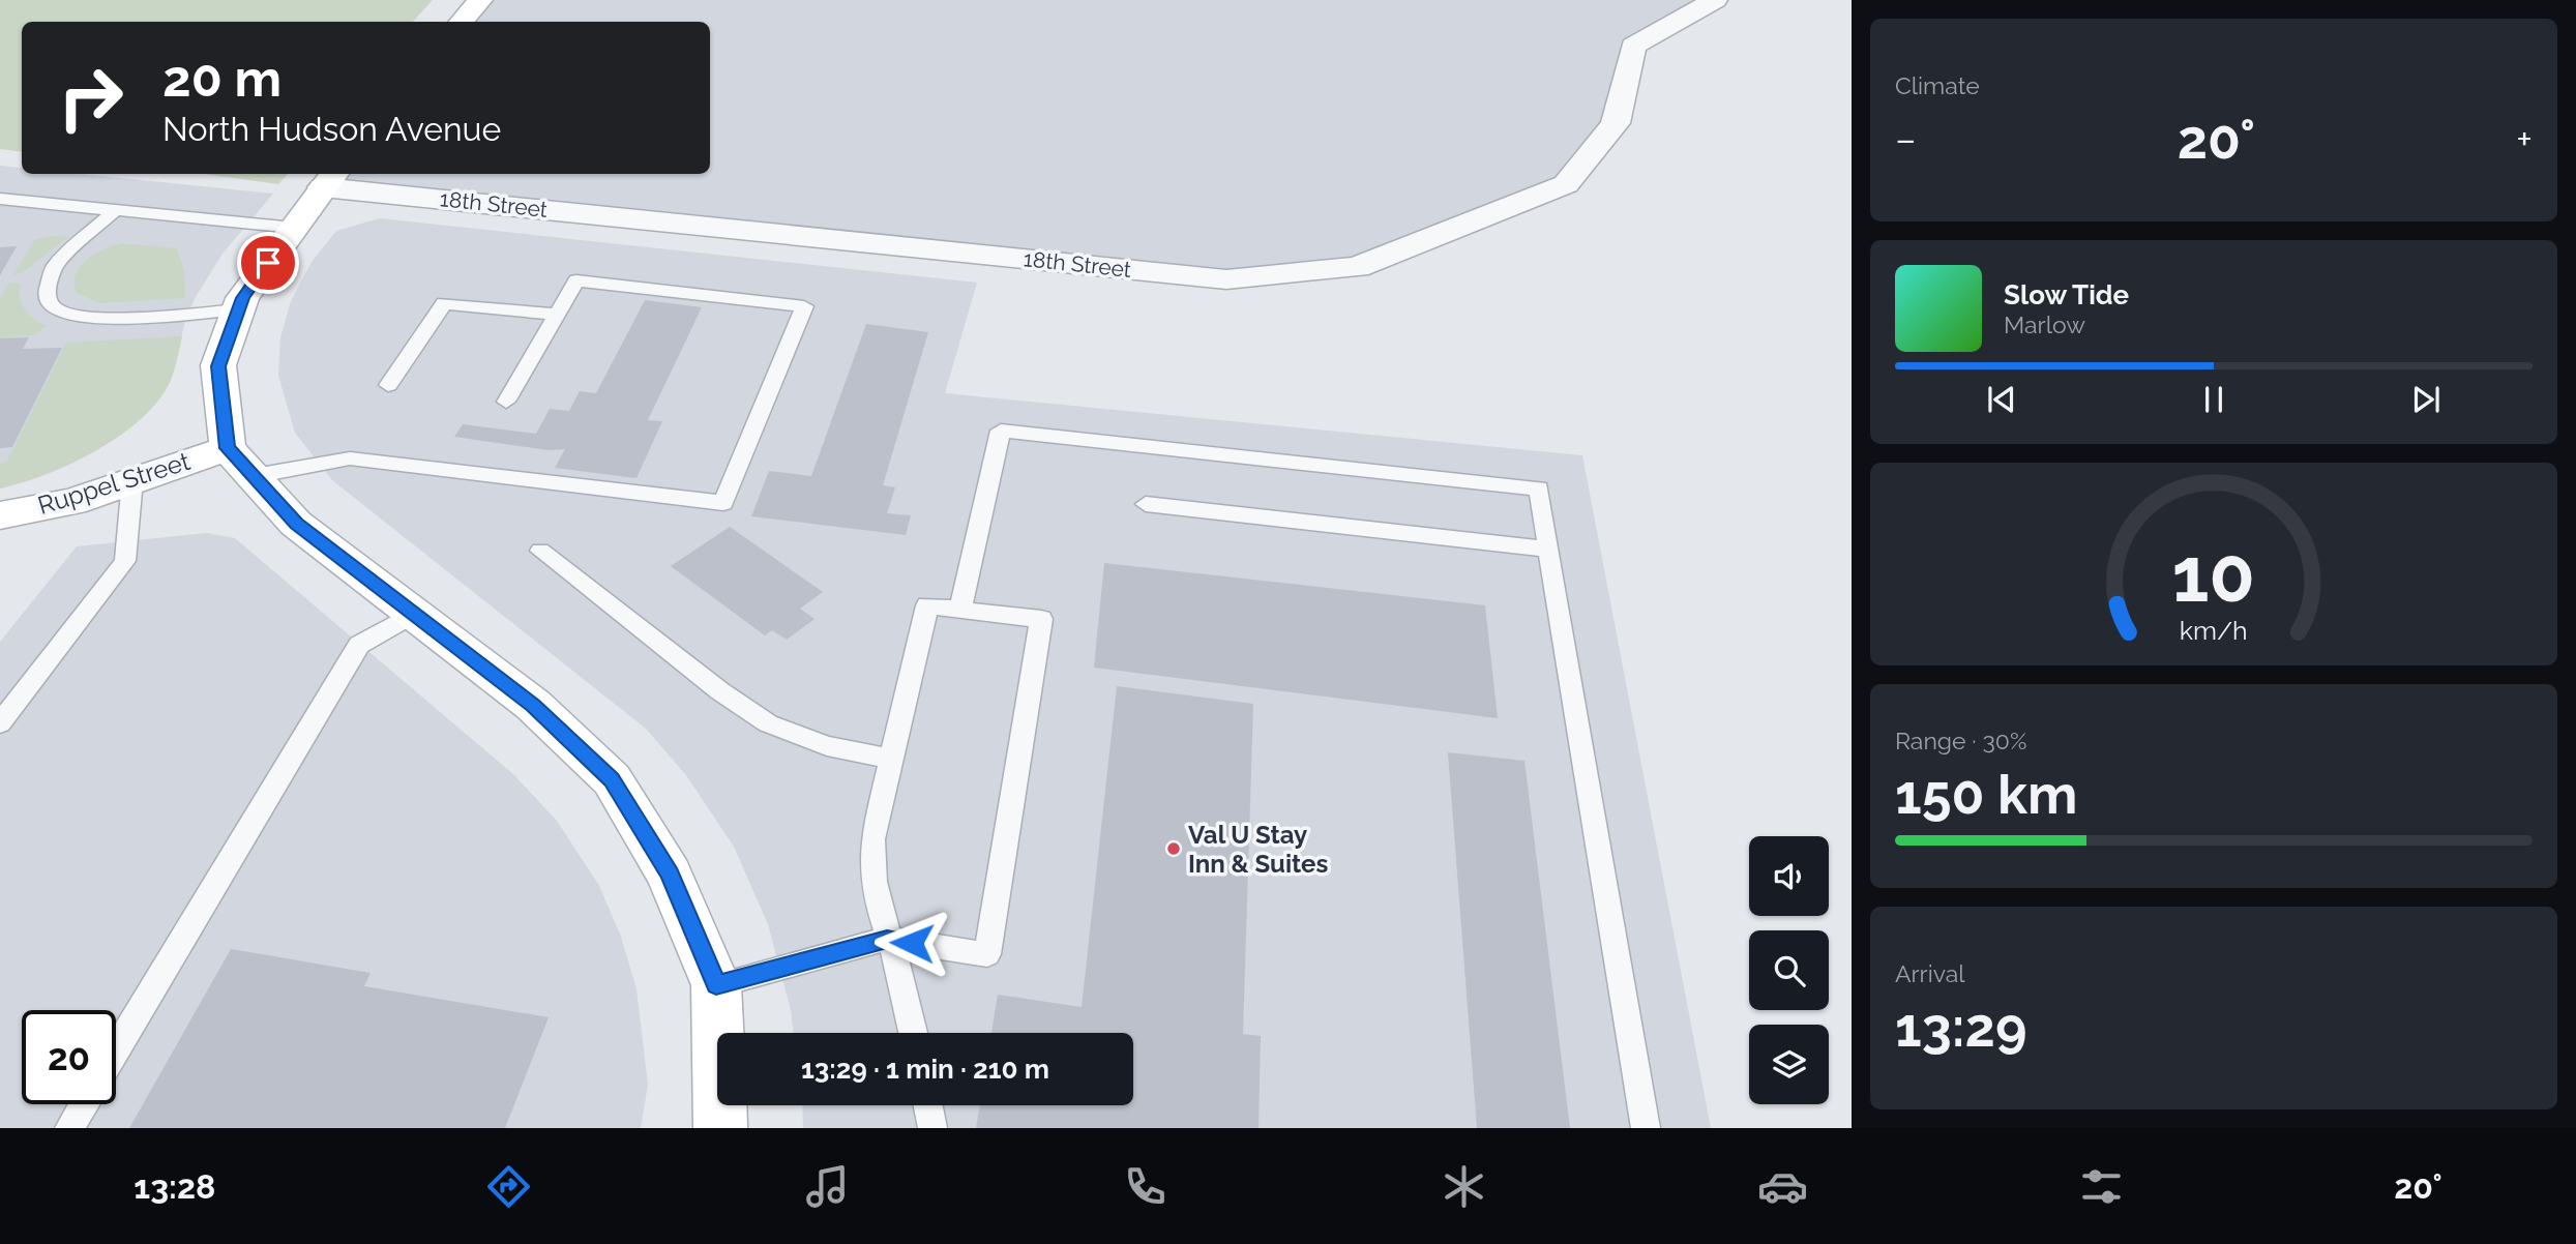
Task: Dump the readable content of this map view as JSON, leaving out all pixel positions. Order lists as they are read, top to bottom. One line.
{"streets":{"main road":["Ruppel Street"],"street":["18th Street"]},"places":["Val U Stay Inn & Suites"],"page":{"tile":["Climate",["Range · 30%","150 km"],["Arrival","13:29"]],"turn":["20 m","North Hudson Avenue"],"heat":["−","20°","+"],"song":["Slow Tide","Marlow"],"limit":"20","trip":"13:29 · 1 min · 210 m","tabs":["13:28","20°"],"gauge":["10","km/h"]}}
